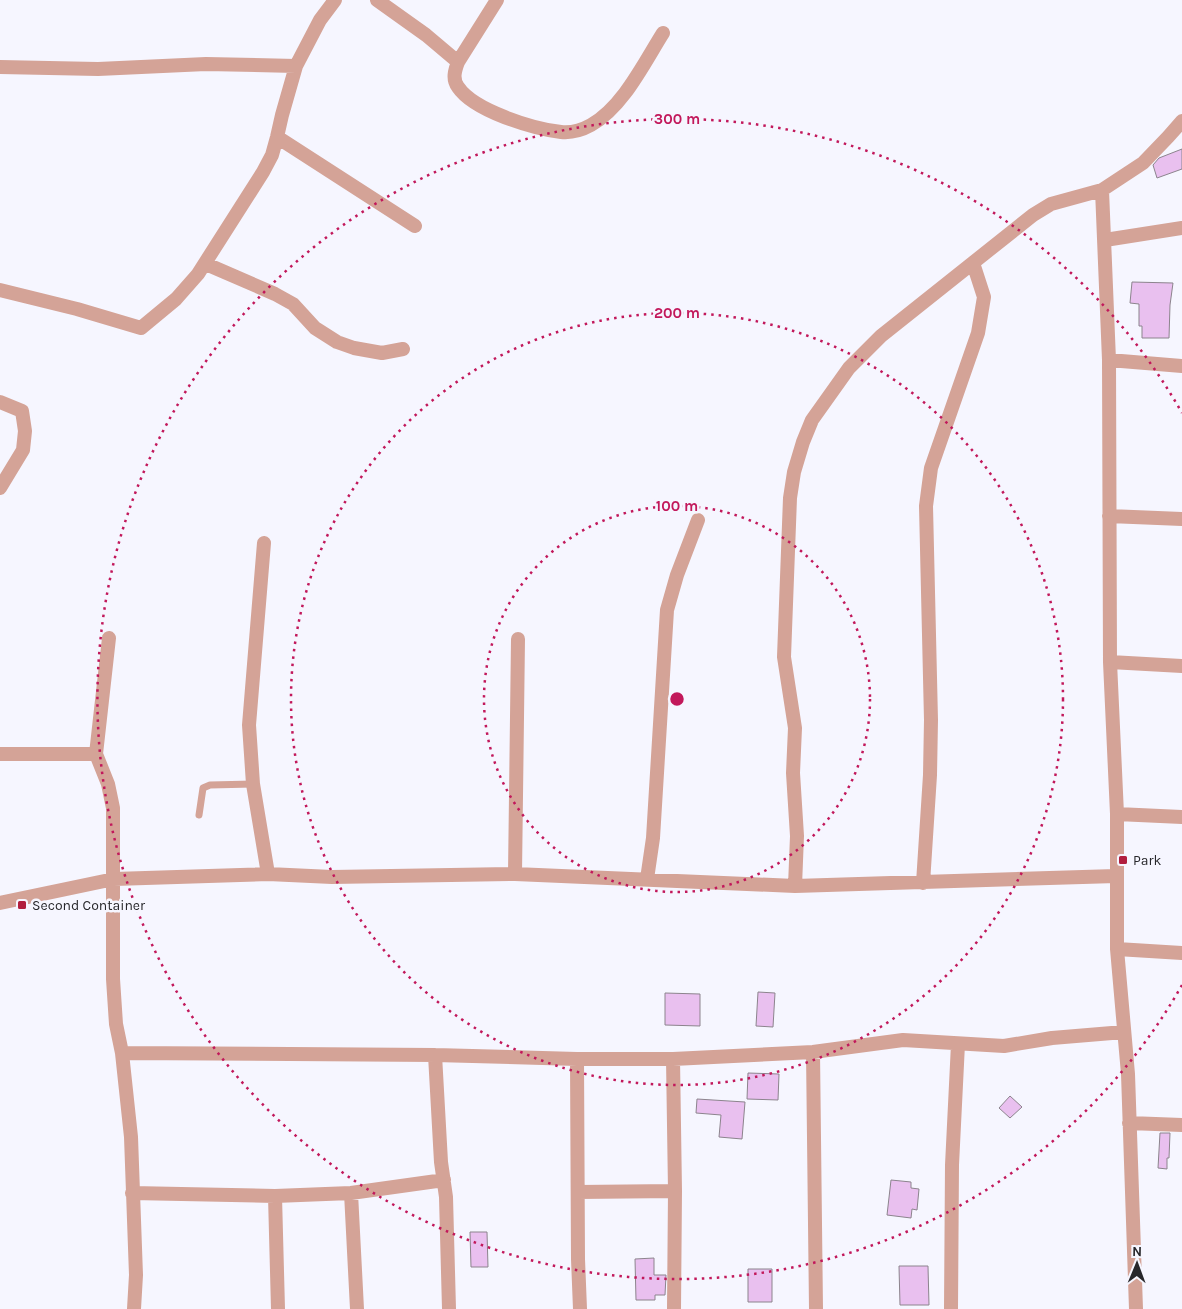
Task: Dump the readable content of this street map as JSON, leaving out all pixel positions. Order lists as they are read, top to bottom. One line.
{"places":{"transit":["Park","Second Container"]},"north":"top","rings":["300 m","200 m","100 m"]}
